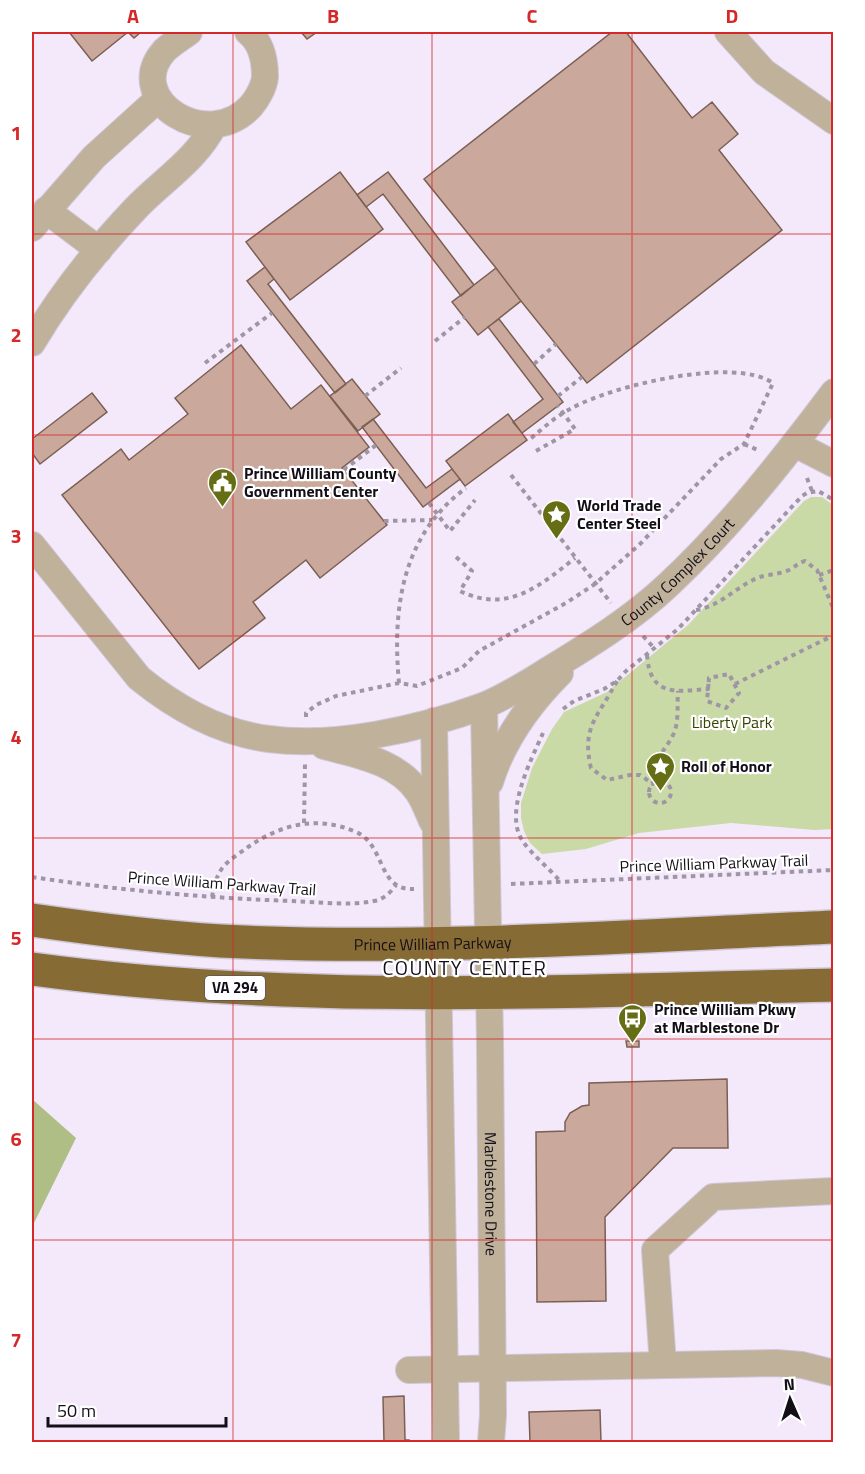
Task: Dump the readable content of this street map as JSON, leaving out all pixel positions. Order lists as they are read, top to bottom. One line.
{"streets":{"highway":["Prince William Parkway","VA 294"],"street":["County Complex Court","Marblestone Drive"],"path":["Prince William Parkway Trail"]},"crossings":[["Prince William Parkway","Marblestone Drive"],["VA 294","Marblestone Drive"]],"districts":["COUNTY CENTER"],"parks":["Liberty Park"],"places":{"public building":["Prince William County Government Center"],"place":["World Trade Center Steel","Roll of Honor"],"bus stop":["Prince William Pkwy at Marblestone Dr"]},"scale_bar":"50 m","north":"top","grid":{"columns":["A","B","C","D"],"rows":["1","2","3","4","5","6","7"]}}
